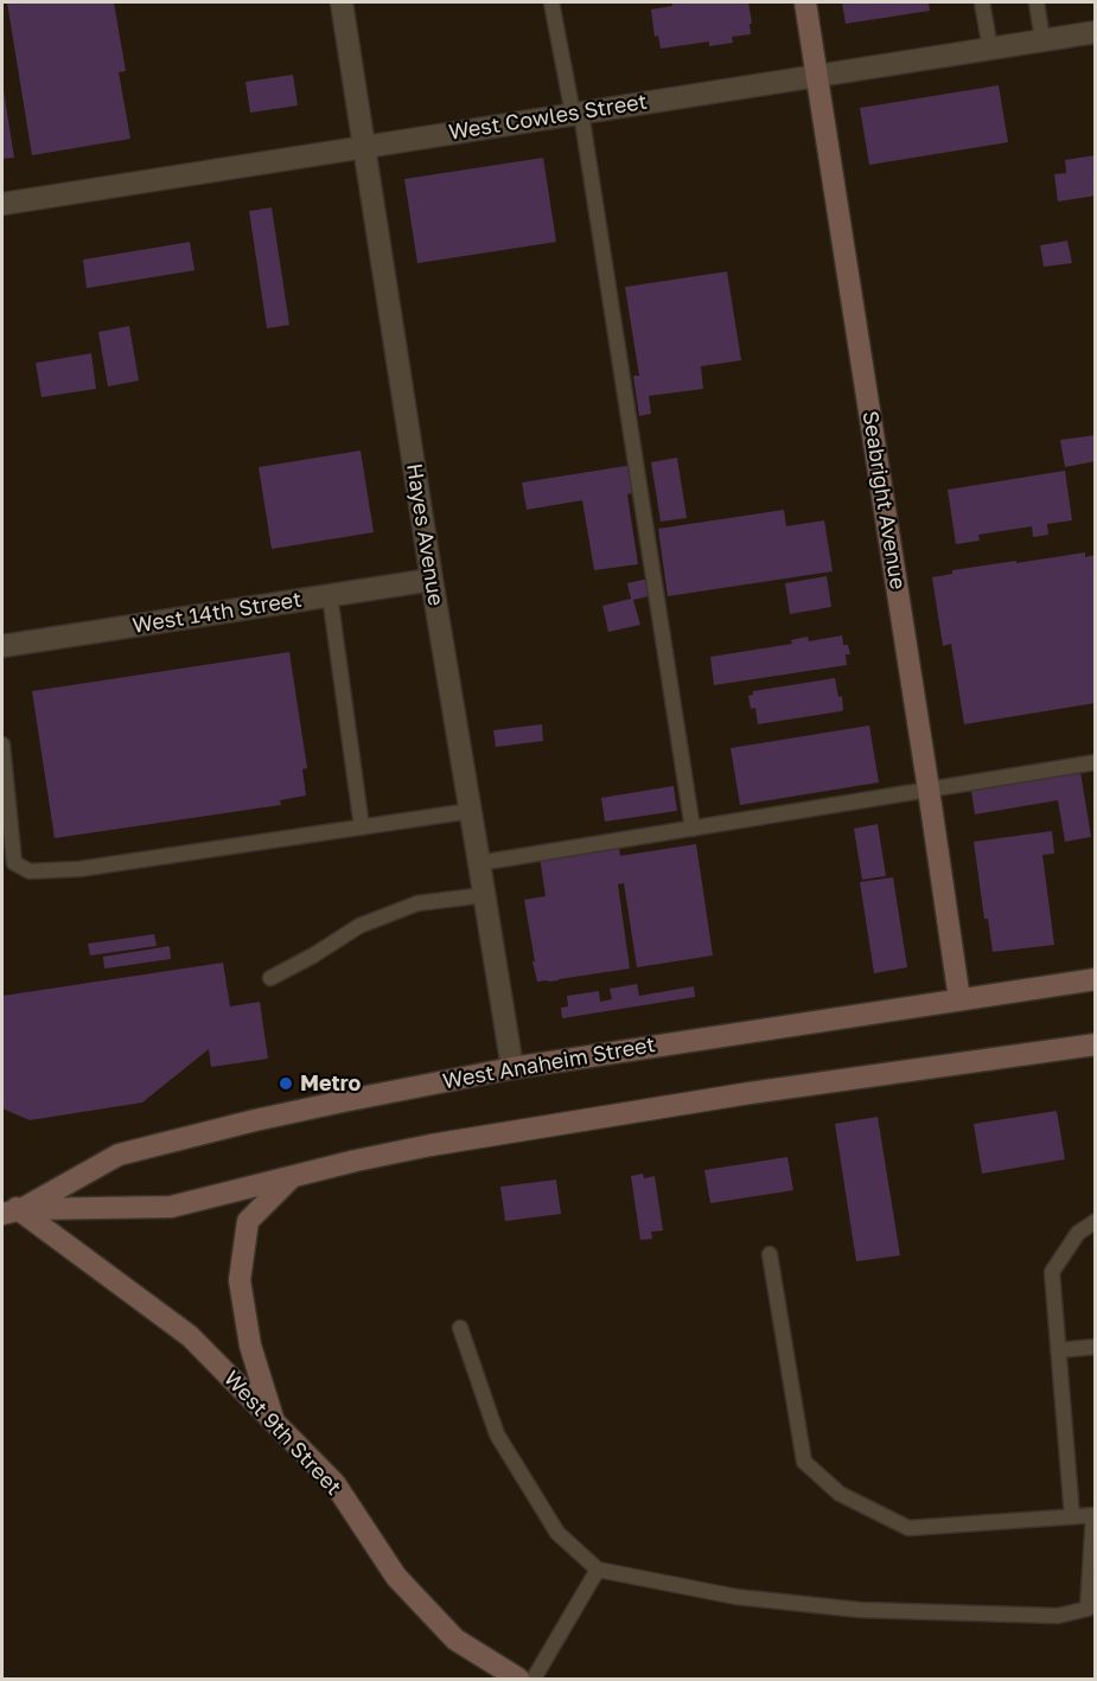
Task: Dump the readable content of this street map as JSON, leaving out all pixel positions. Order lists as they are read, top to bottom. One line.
{"streets":{"main road":["Seabright Avenue","West Anaheim Street","West 9th Street"],"street":["West Cowles Street","Hayes Avenue","West 14th Street"]},"crossings":[["West Cowles Street","Seabright Avenue"],["West Cowles Street","Hayes Avenue"],["Seabright Avenue","West Anaheim Street"],["Hayes Avenue","West 14th Street"],["Hayes Avenue","West Anaheim Street"],["West Anaheim Street","West 9th Street"]],"places":["Metro"]}
